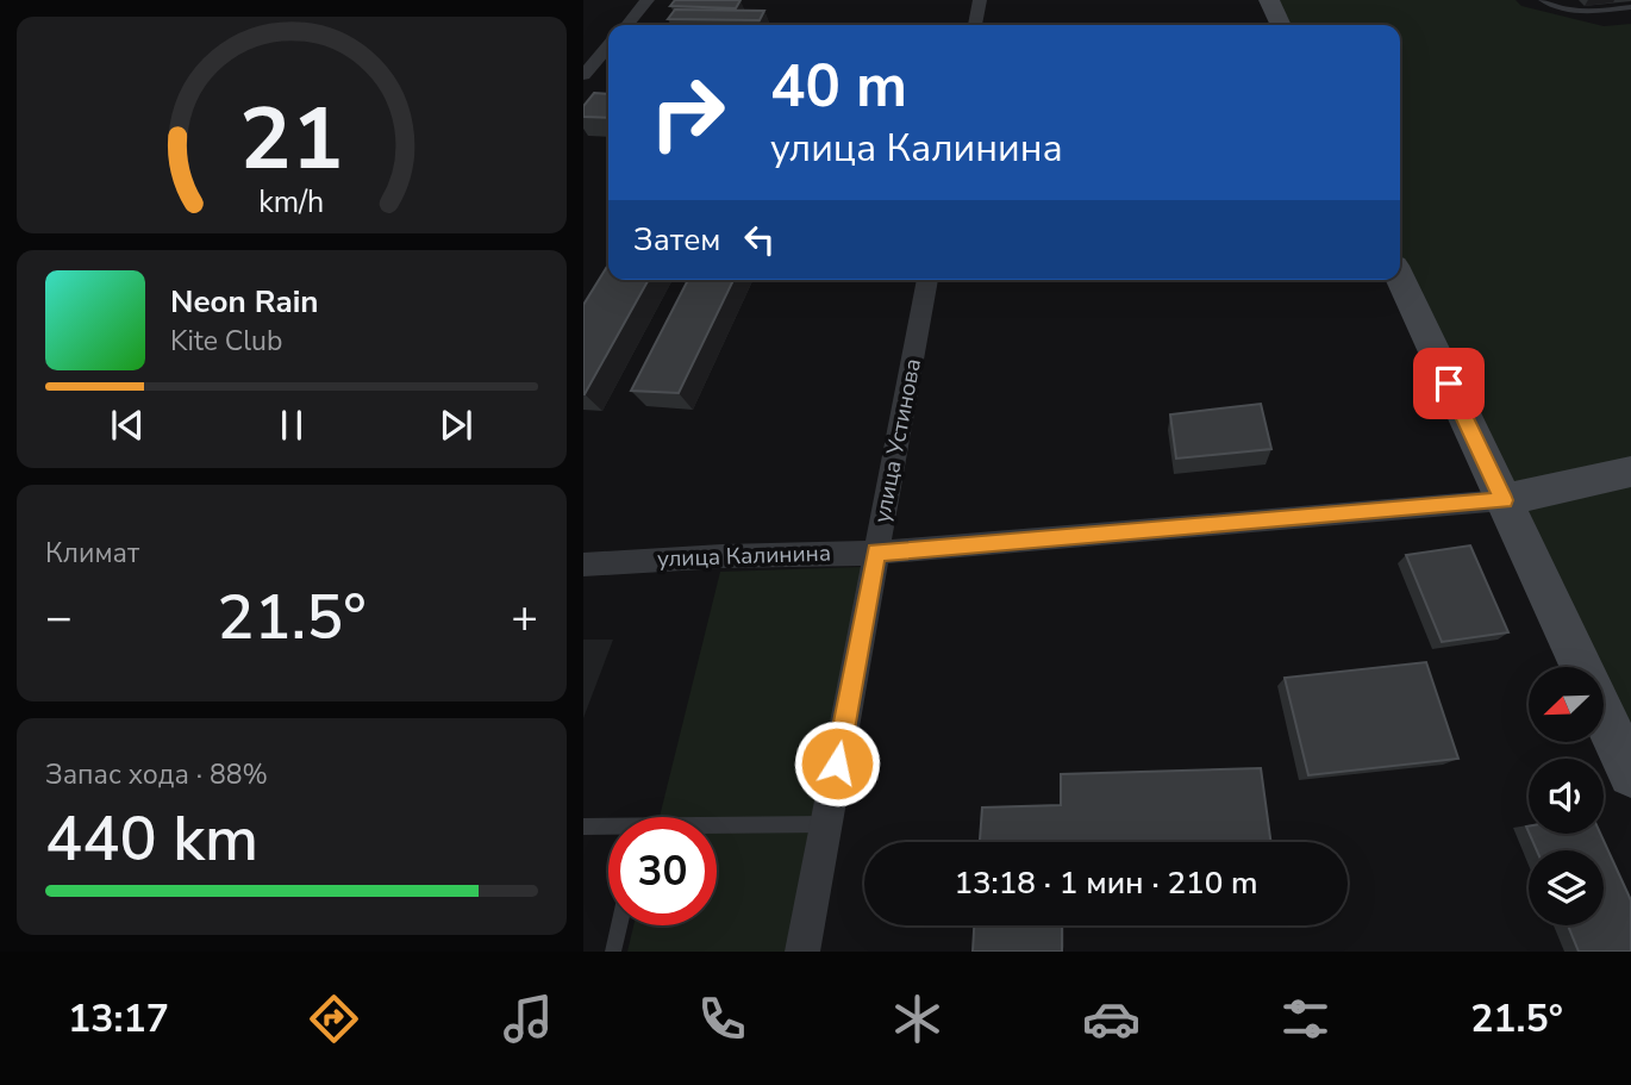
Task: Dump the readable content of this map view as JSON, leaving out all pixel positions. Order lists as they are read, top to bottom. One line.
{"streets":{"street":["улица Устинова","улица Калинина"]},"crossings":[["улица Устинова","улица Калинина"]],"north":"bottom left","page":{"turn":["40 m","улица Калинина"],"then":"Затем","song":["Neon Rain","Kite Club"],"tile":["Климат",["Запас хода · 88%","440 km"]],"heat":["−","21.5°","+"],"limit":"30","trip":"13:18 · 1 мин · 210 m","tabs":["13:17","21.5°"],"gauge":["21","km/h"]}}
